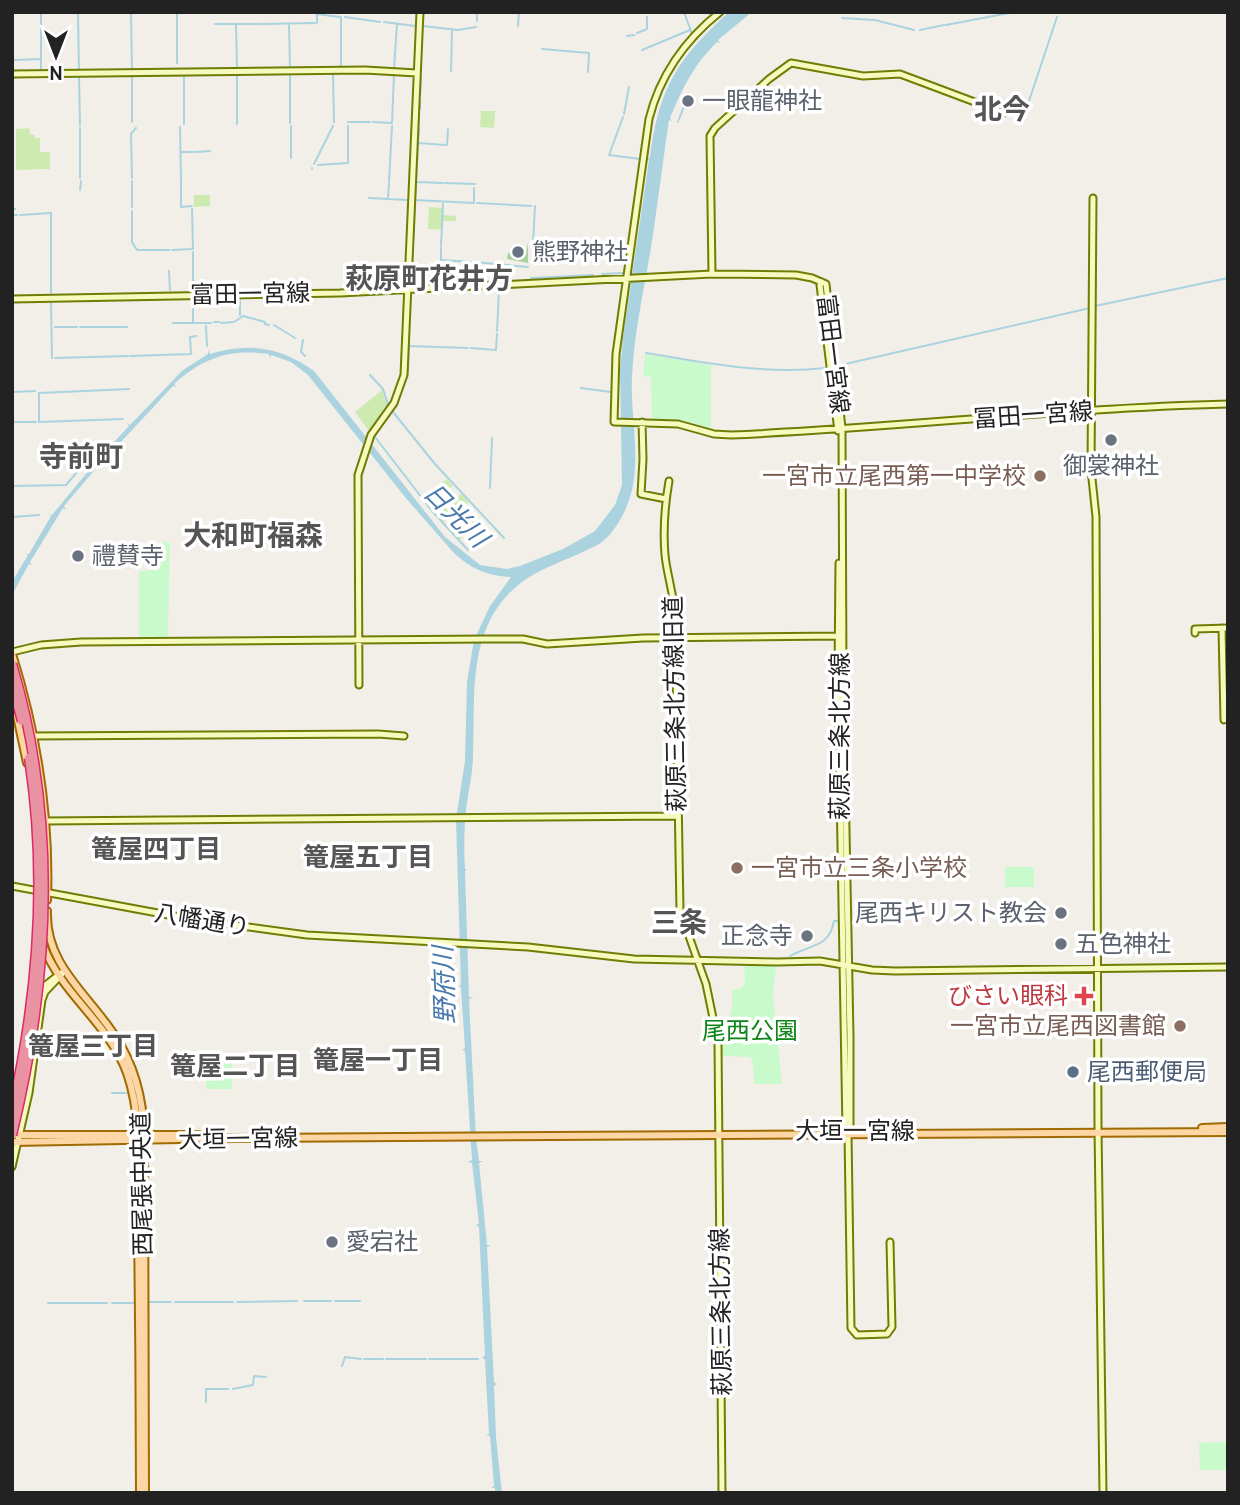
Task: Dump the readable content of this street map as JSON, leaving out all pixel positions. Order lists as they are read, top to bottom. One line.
{"streets":{"main road":["大垣一宮線","西尾張中央道"],"street":["富田一宮線","冨田一宮線","萩原三条北方線旧道","萩原三条北方線","八幡通り"]},"crossings":[["富田一宮線","冨田一宮線"],["富田一宮線","萩原三条北方線"],["冨田一宮線","萩原三条北方線"],["萩原三条北方線旧道","萩原三条北方線"],["萩原三条北方線旧道","八幡通り"],["萩原三条北方線旧道","大垣一宮線"],["萩原三条北方線","八幡通り"],["萩原三条北方線","大垣一宮線"],["八幡通り","西尾張中央道"],["大垣一宮線","西尾張中央道"]],"districts":["北今","萩原町花井方","寺前町","大和町福森","篭屋四丁目","篭屋五丁目","三条","篭屋三丁目","篭屋一丁目","篭屋二丁目"],"water":["日光川","野府川"],"parks":["尾西公園"],"places":{"other":["一眼龍神社","熊野神社","御裳神社","一宮市立尾西第一中学校","禮賛寺","一宮市立三条小学校","尾西キリスト教会","正念寺","五色神社","一宮市立尾西図書館","尾西郵便局","愛宕社"],"health":["びさい眼科"]},"north":"bottom"}
